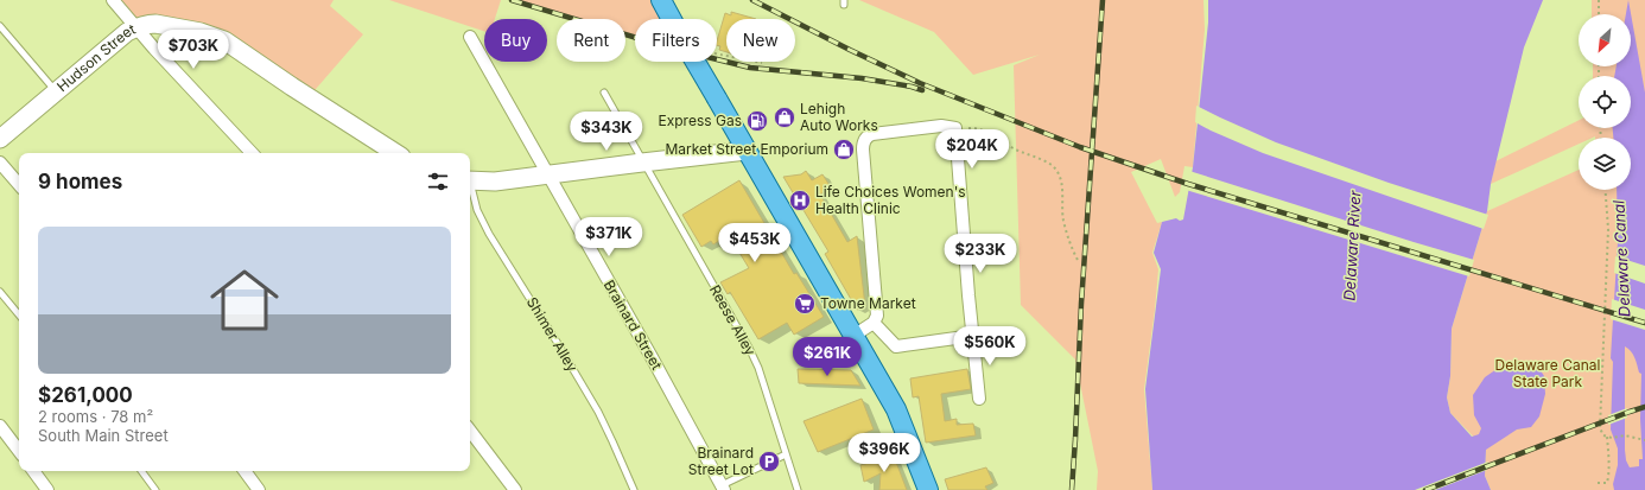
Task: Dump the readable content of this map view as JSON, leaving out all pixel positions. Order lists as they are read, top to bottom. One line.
{"streets":{"street":["Hudson Street","Brainard Street"],"lane":["Reese Alley","Shimer Alley"]},"water":["Delaware River","Delaware Canal"],"parks":["Delaware Canal State Park"],"places":{"shop":["Lehigh Auto Works","Market Street Emporium"],"fuel station":["Express Gas"],"hospital":["Life Choices Women's Health Clinic"],"supermarket":["Towne Market"],"parking":["Brainard Street Lot"]},"north":"bottom left","page":{"chip":["Buy","Rent","Filters","New"],"price":["$703K","$343K","$204K","$371K","$453K","$233K","$560K","$261K","$396K"],"heading":"9 homes","list":[{"name":"$261,000","note":"2 rooms · 78 m² · South Main Street"}]}}
